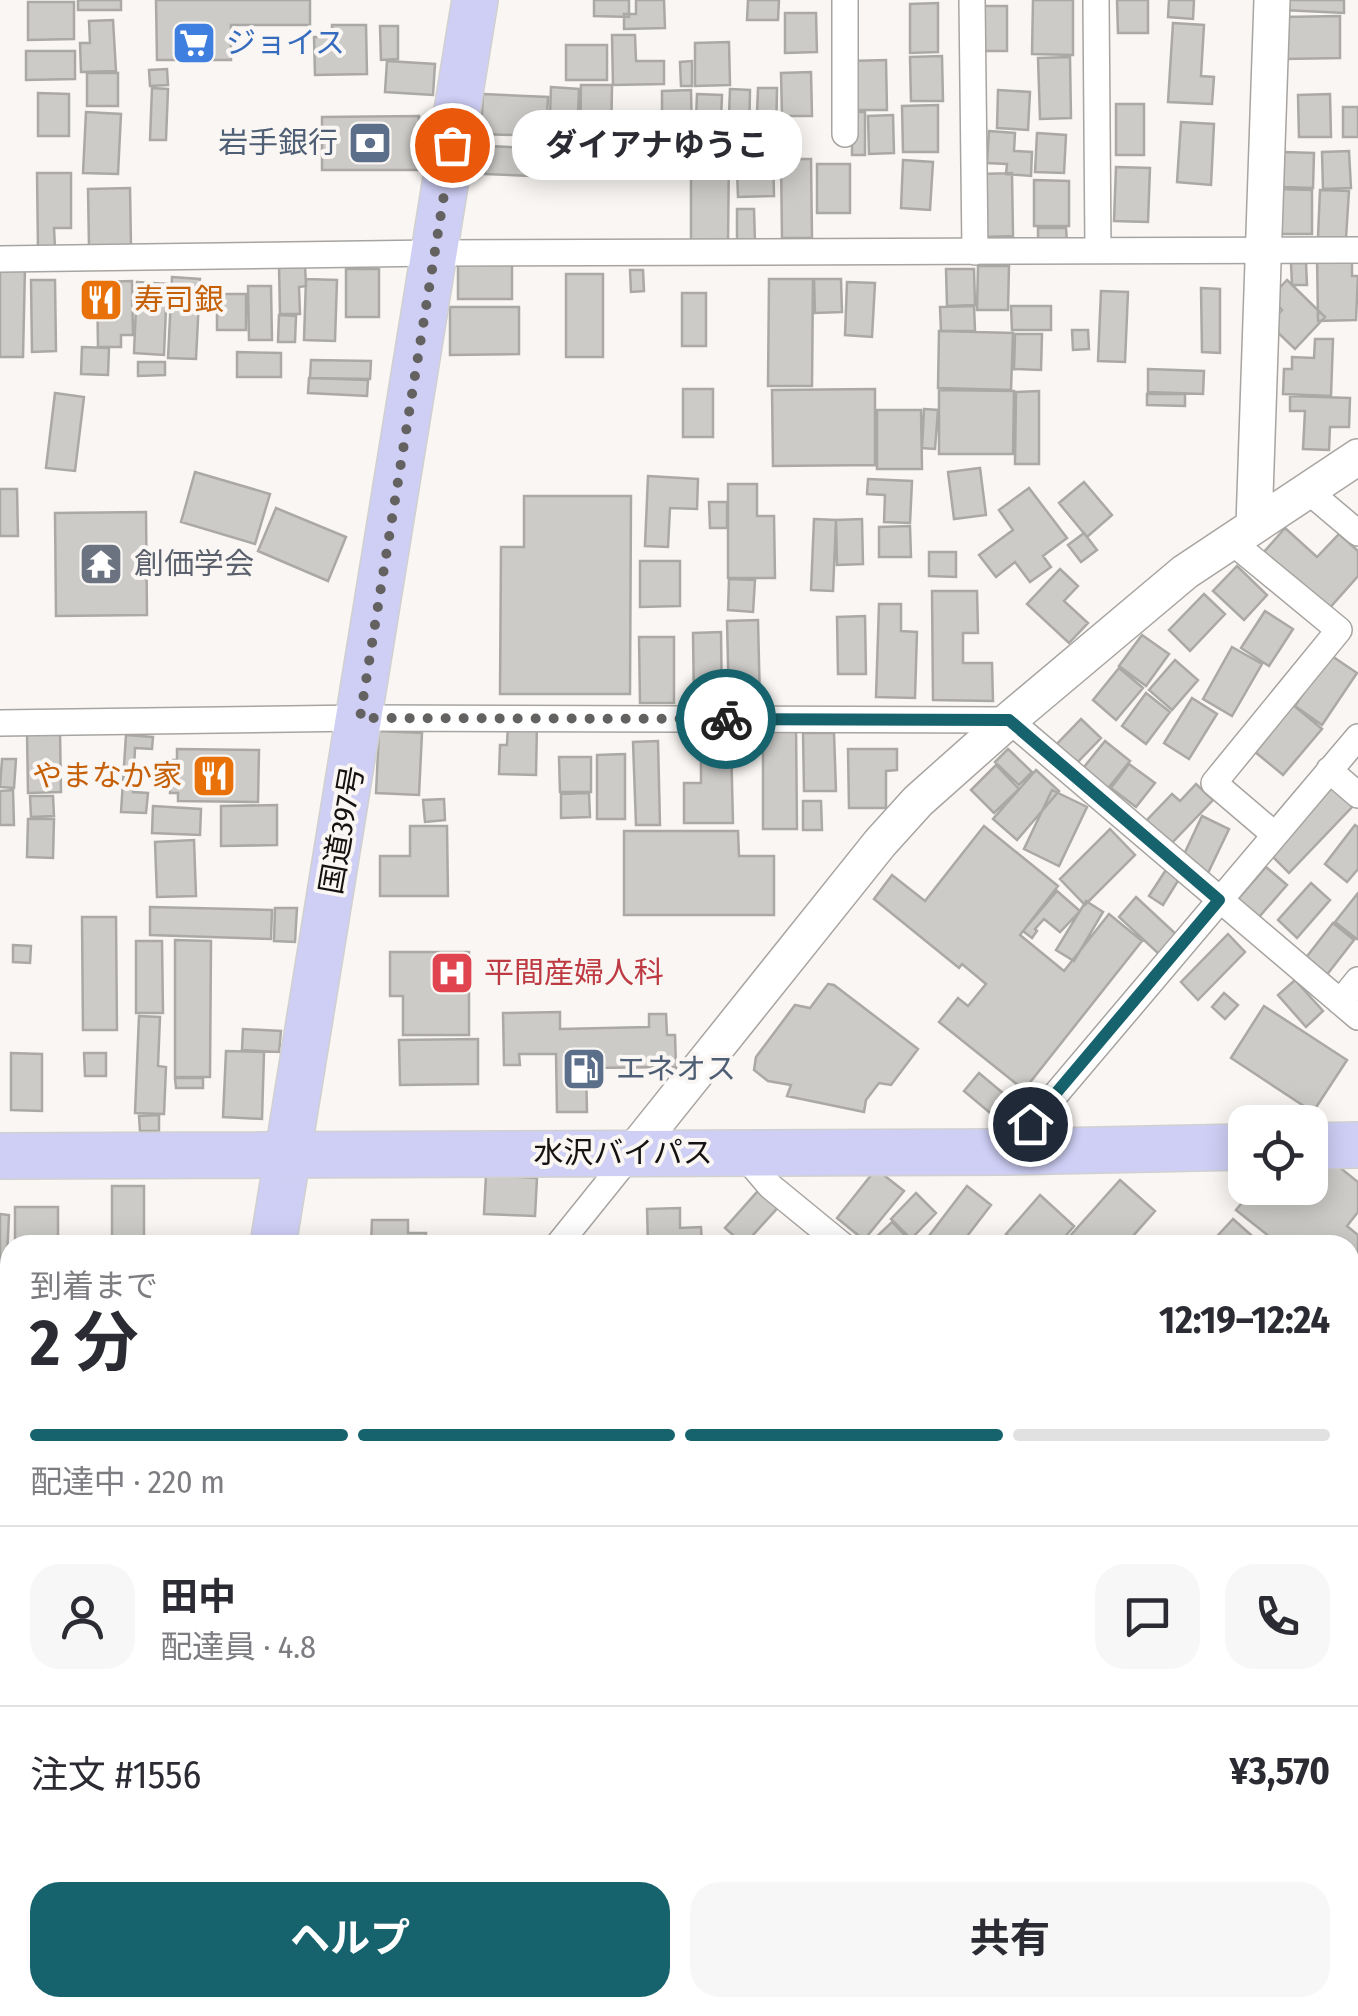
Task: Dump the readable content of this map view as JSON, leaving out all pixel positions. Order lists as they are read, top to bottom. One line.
{"streets":{"highway":["国道397号","水沢バイパス"]},"crossings":[["国道397号","水沢バイパス"]],"places":{"supermarket":["ジョイス"],"bank":["岩手銀行"],"other":["ダイアナゆうこ"],"restaurant":["寿司銀","やまなか家"],"temple":["創価学会"],"hospital":["平間産婦人科"],"fuel station":["エネオス"]},"page":{"bubble":"ダイアナゆうこ","heading":["2 分","到着まで","12:19–12:24"],"panel":["田中","配達員 · 4.8","注文 #1556","¥3,570"],"bar":"配達中 · 220 m","buttons":["ヘルプ","共有"]}}
